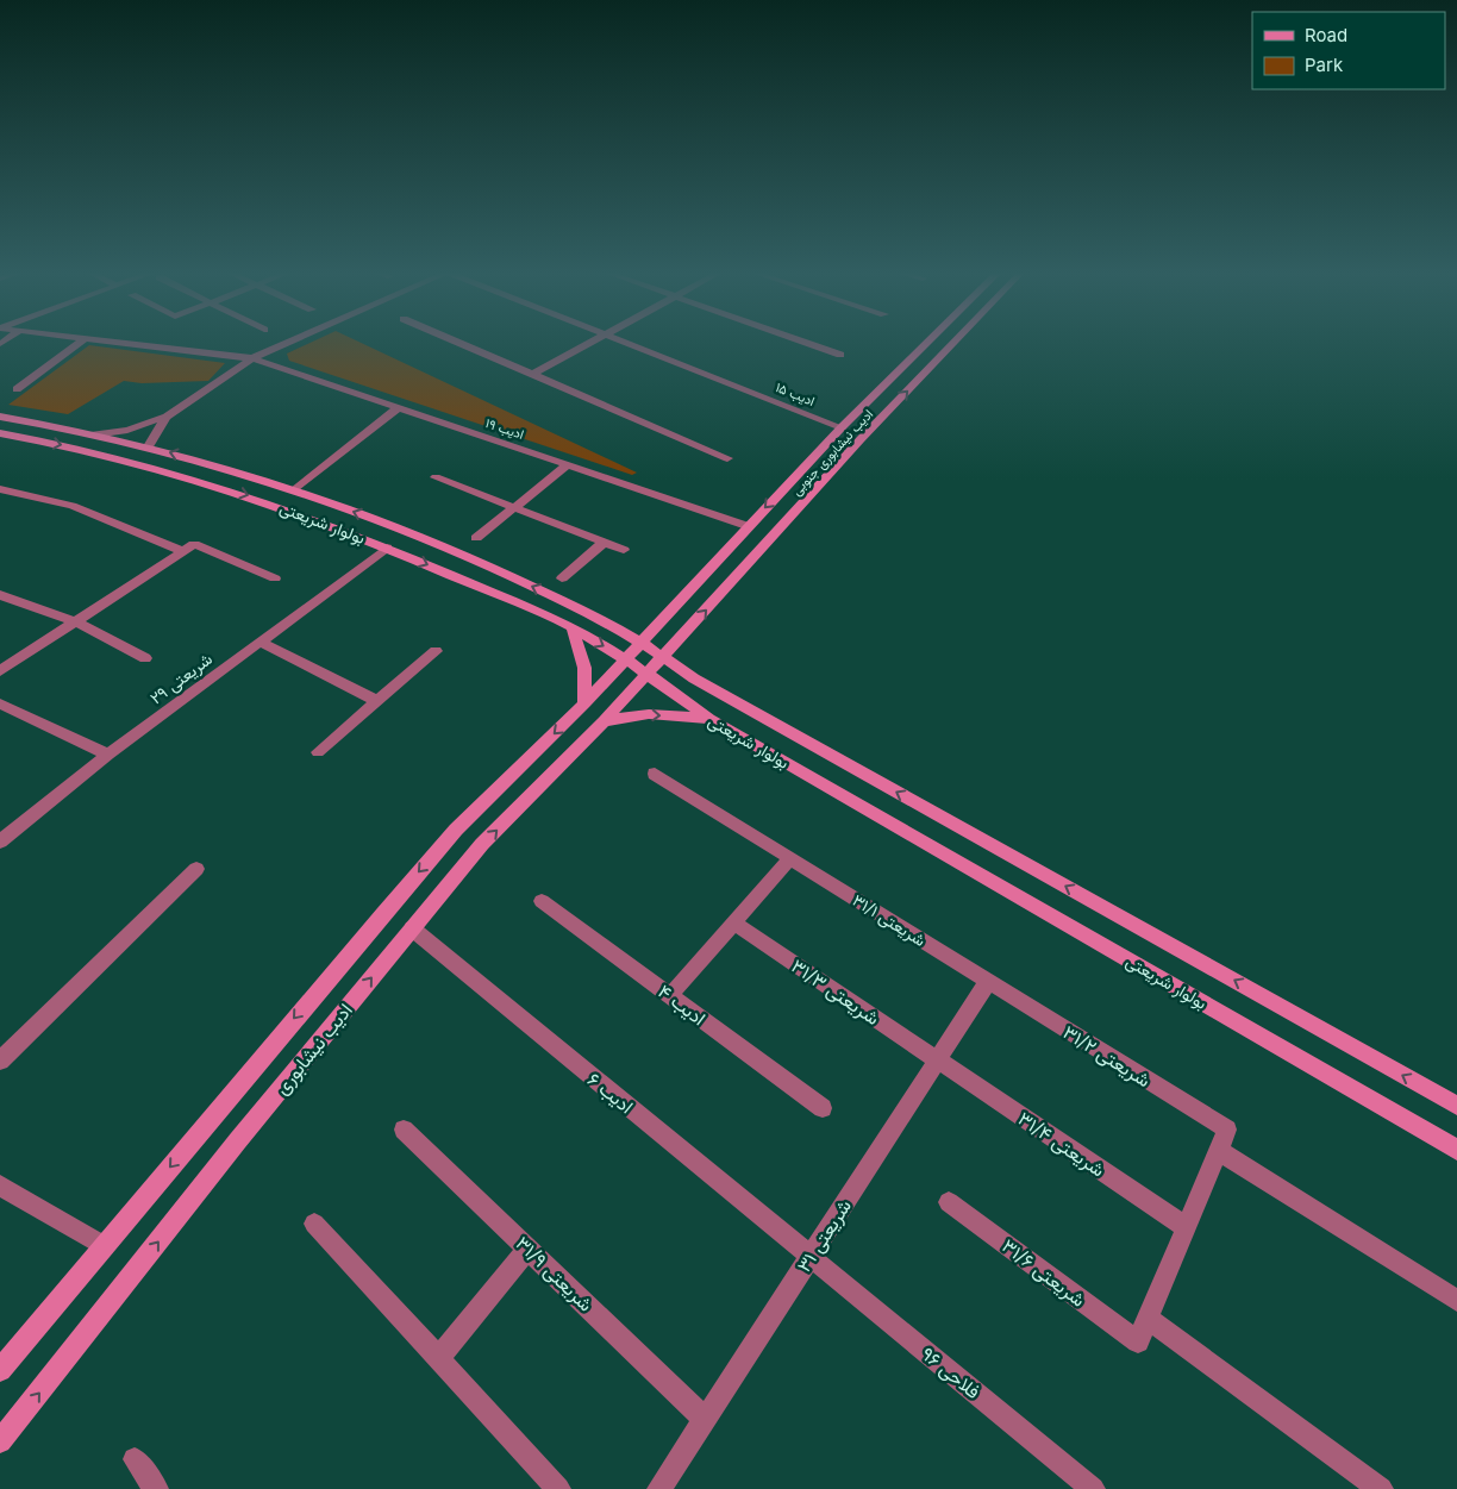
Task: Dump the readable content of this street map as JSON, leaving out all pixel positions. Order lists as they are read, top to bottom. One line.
{"streets":{"main road":["ادیب نیشابوری جنوبی","بولوار شریعتی","ادیب نیشابوری"],"street":["ادیب ۱۵","ادیب ۱۹","شریعتی ۲۹","شریعتی ۳۱/۱","شریعتی ۳۱/۳","ادیب ۴","شریعتی ۳۱/۲","ادیب ۶","شریعتی ۳۱/۴","شریعتی ۳۱","شریعتی ۳۱/۶","شریعتی ۳۱/۹","فلاحی ۹۶"]},"crossings":[["ادیب ۱۵","ادیب نیشابوری جنوبی"],["ادیب ۱۹","ادیب نیشابوری جنوبی"],["ادیب نیشابوری جنوبی","بولوار شریعتی"],["ادیب نیشابوری جنوبی","ادیب نیشابوری"],["بولوار شریعتی","شریعتی ۲۹"],["بولوار شریعتی","ادیب نیشابوری"],["شریعتی ۳۱/۱","شریعتی ۳۱/۲"],["شریعتی ۳۱/۱","شریعتی ۳۱"],["شریعتی ۳۱/۳","شریعتی ۳۱/۴"],["شریعتی ۳۱/۳","شریعتی ۳۱"],["ادیب نیشابوری","ادیب ۶"],["شریعتی ۳۱/۲","شریعتی ۳۱"],["ادیب ۶","شریعتی ۳۱"],["ادیب ۶","فلاحی ۹۶"],["شریعتی ۳۱/۴","شریعتی ۳۱"],["شریعتی ۳۱","شریعتی ۳۱/۹"],["شریعتی ۳۱","فلاحی ۹۶"]],"legend":["Road","Park"]}
